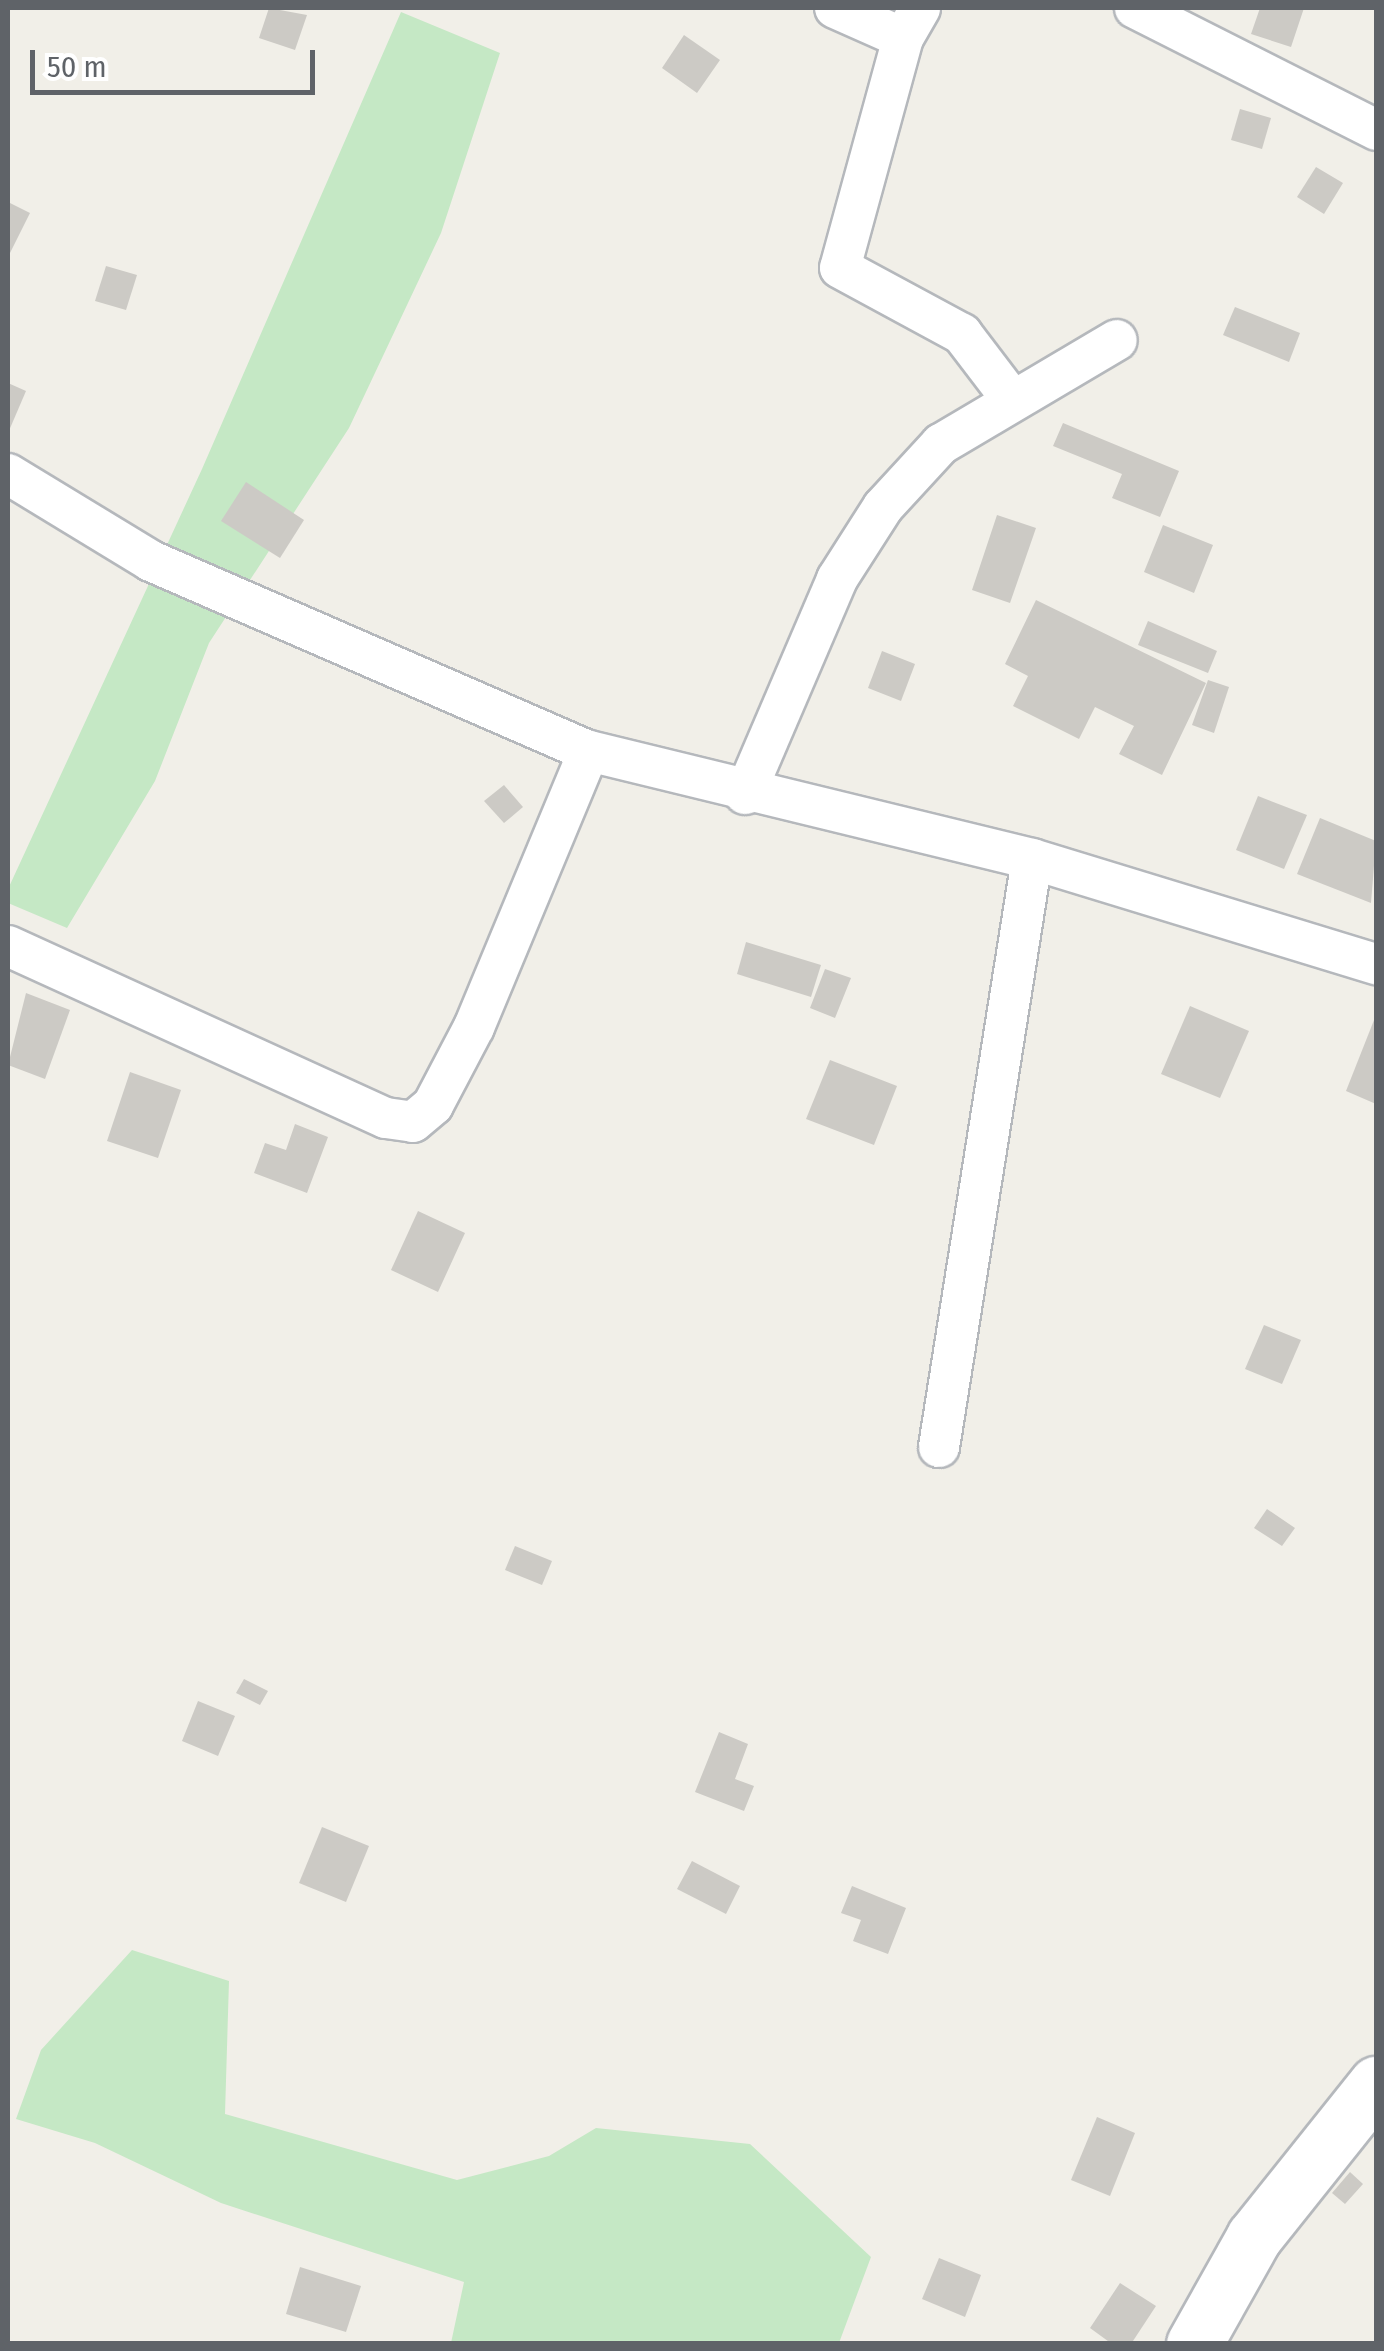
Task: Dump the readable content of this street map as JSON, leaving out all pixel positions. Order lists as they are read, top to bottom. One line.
{"scale_bar":"50 m"}
